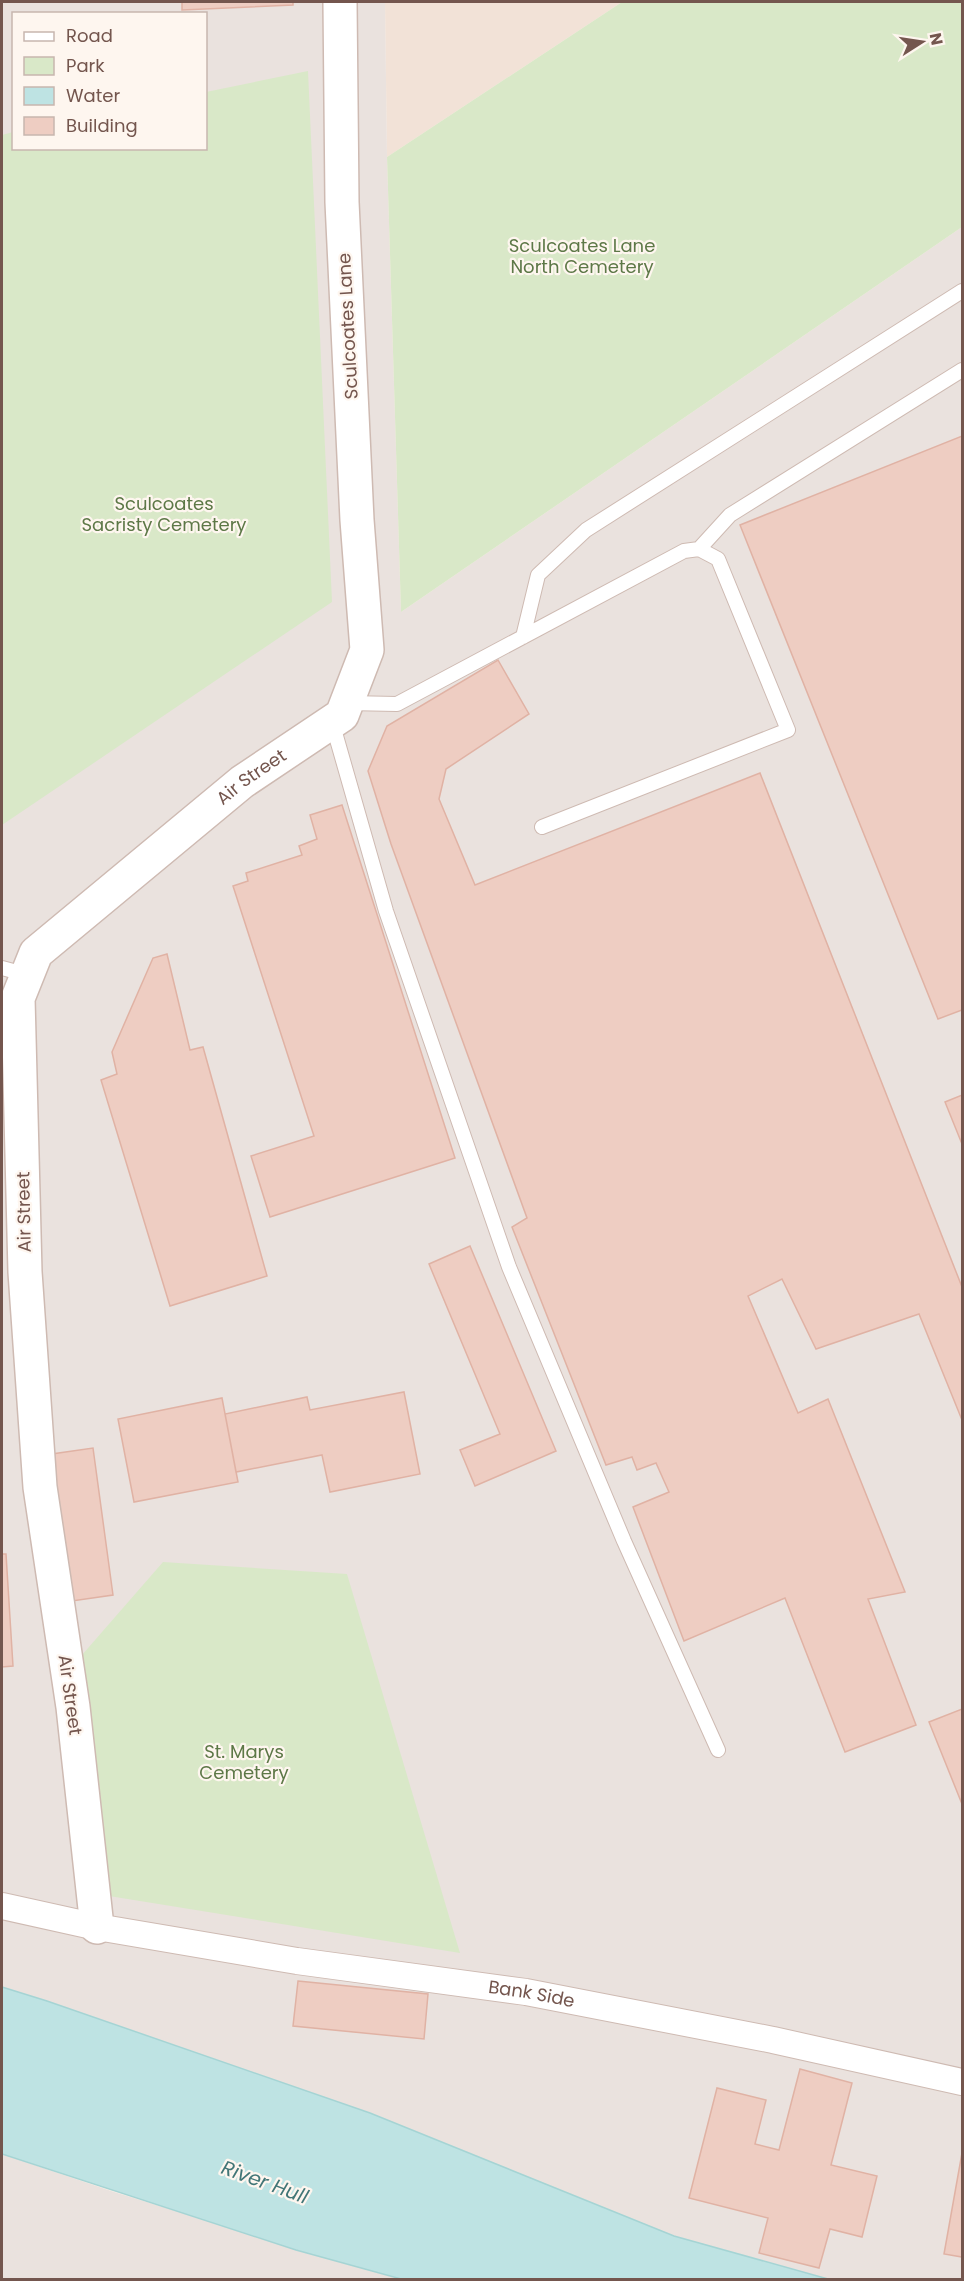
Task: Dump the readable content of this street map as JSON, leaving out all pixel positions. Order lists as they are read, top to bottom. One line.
{"streets":{"street":["Sculcoates Lane","Air Street","Bank Side"]},"crossings":[["Sculcoates Lane","Air Street"],["Air Street","Bank Side"]],"water":["River Hull"],"parks":["Sculcoates Lane North Cemetery","Sculcoates Sacristy Cemetery","St. Marys Cemetery"],"legend":["Road","Park","Water","Building"],"north":"right"}
